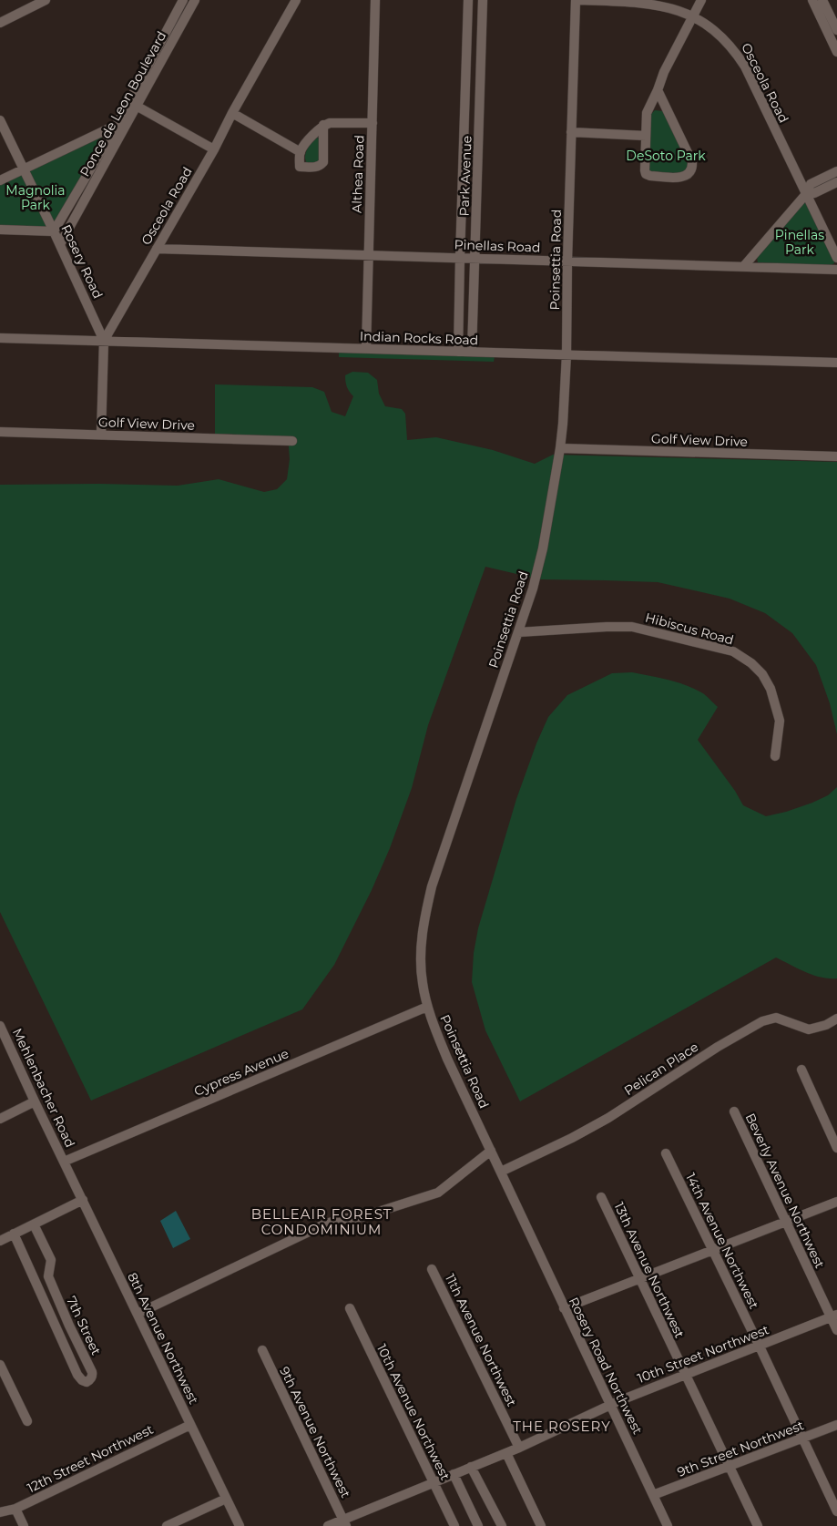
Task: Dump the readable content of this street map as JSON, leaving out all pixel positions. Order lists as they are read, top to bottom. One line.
{"streets":{"street":["Osceola Road","Ponce de Leon Boulevard","Althea Road","Park Avenue","Pinellas Road","Poinsettia Road","Rosery Road","Indian Rocks Road","Golf View Drive","Hibiscus Road","Pelican Place","Cypress Avenue","Mehlenbacher Road","Beverly Avenue Northwest","14th Avenue Northwest","13th Avenue Northwest","7th Street","8th Avenue Northwest","11th Avenue Northwest","10th Street Northwest","Rosery Road Northwest","10th Avenue Northwest","9th Avenue Northwest","9th Street Northwest","12th Street Northwest"]},"crossings":[["Osceola Road","Pinellas Road"],["Osceola Road","Poinsettia Road"],["Osceola Road","Rosery Road"],["Osceola Road","Indian Rocks Road"],["Osceola Road","Golf View Drive"],["Ponce de Leon Boulevard","Rosery Road"],["Althea Road","Pinellas Road"],["Althea Road","Indian Rocks Road"],["Park Avenue","Pinellas Road"],["Park Avenue","Indian Rocks Road"],["Pinellas Road","Poinsettia Road"],["Poinsettia Road","Indian Rocks Road"],["Poinsettia Road","Golf View Drive"],["Poinsettia Road","Hibiscus Road"],["Poinsettia Road","Pelican Place"],["Poinsettia Road","Cypress Avenue"],["Poinsettia Road","Rosery Road Northwest"],["Rosery Road","Indian Rocks Road"],["Cypress Avenue","Mehlenbacher Road"],["Cypress Avenue","8th Avenue Northwest"],["Mehlenbacher Road","8th Avenue Northwest"],["Beverly Avenue Northwest","10th Street Northwest"],["14th Avenue Northwest","10th Street Northwest"],["14th Avenue Northwest","9th Street Northwest"],["13th Avenue Northwest","10th Street Northwest"],["13th Avenue Northwest","9th Street Northwest"],["8th Avenue Northwest","12th Street Northwest"],["11th Avenue Northwest","10th Street Northwest"],["10th Street Northwest","Rosery Road Northwest"],["10th Street Northwest","10th Avenue Northwest"],["10th Street Northwest","9th Avenue Northwest"],["Rosery Road Northwest","9th Street Northwest"]],"districts":["BELLEAIR FOREST CONDOMINIUM","THE ROSERY"],"parks":["DeSoto Park","Magnolia Park","Pinellas Park"]}
